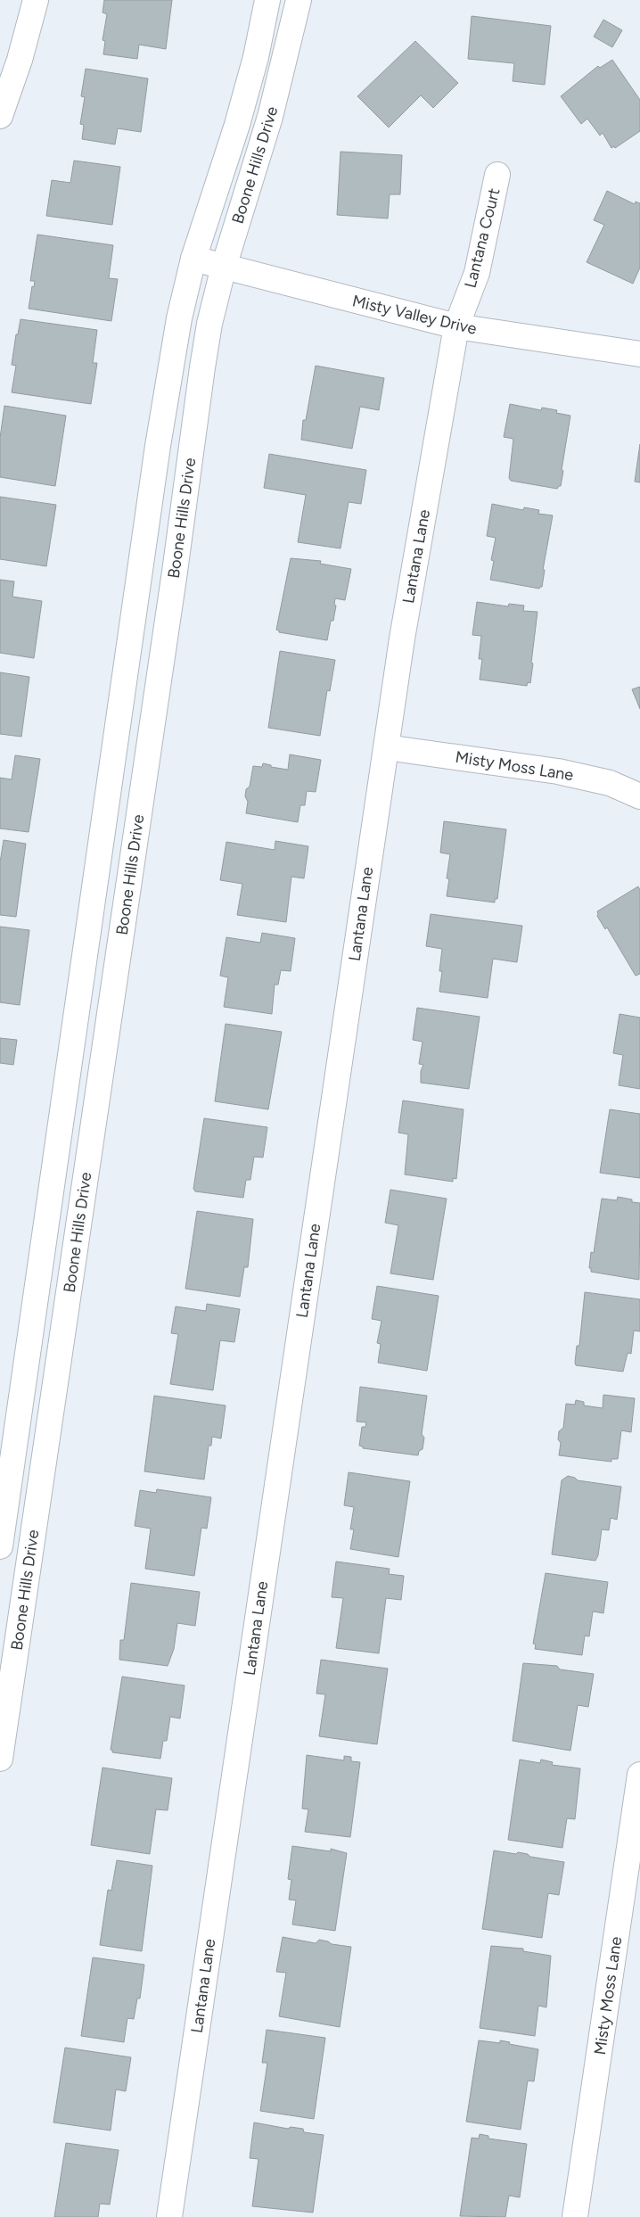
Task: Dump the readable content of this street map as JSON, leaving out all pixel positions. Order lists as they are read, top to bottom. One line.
{"streets":{"street":["Boone Hills Drive","Lantana Court","Misty Valley Drive","Lantana Lane","Misty Moss Lane"]},"crossings":[["Boone Hills Drive","Misty Valley Drive"],["Lantana Court","Misty Valley Drive"],["Lantana Court","Lantana Lane"],["Misty Valley Drive","Lantana Lane"],["Lantana Lane","Misty Moss Lane"]]}
